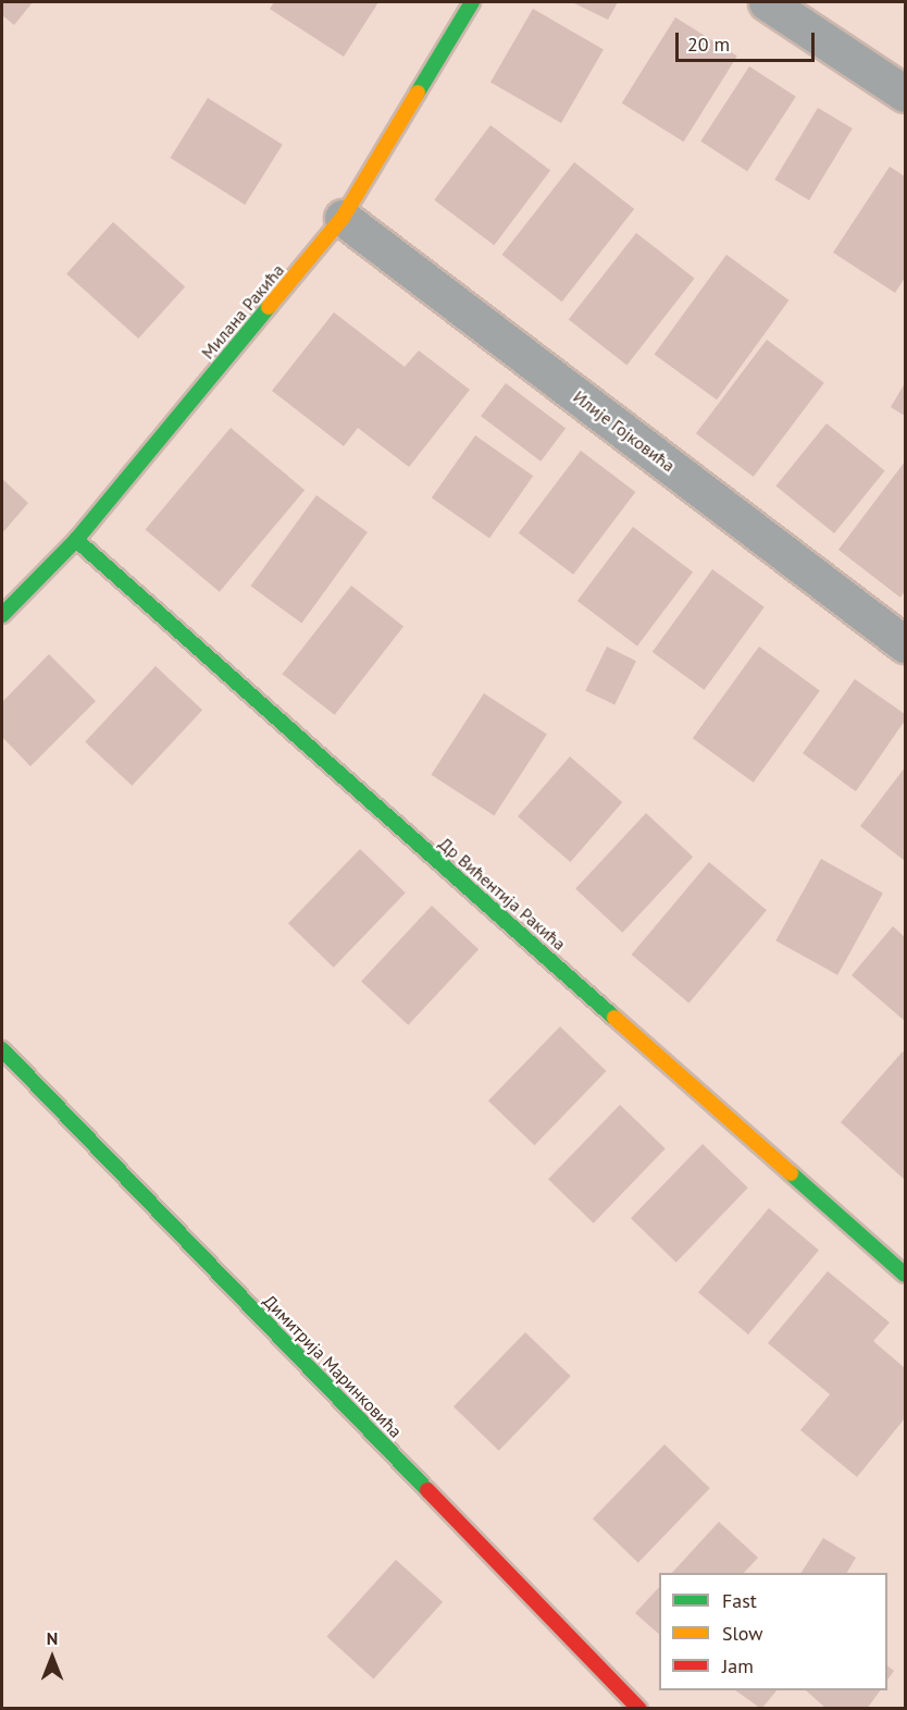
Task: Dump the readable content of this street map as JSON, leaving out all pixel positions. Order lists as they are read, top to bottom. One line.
{"streets":{"street":["Милана Ракића","Илије Гојковића","Др Вићентија Ракића","Димитрија Маринковића"]},"crossings":[["Милана Ракића","Илије Гојковића"],["Милана Ракића","Др Вићентија Ракића"]],"legend":["Fast","Slow","Jam"],"scale_bar":"20 m","north":"top"}
